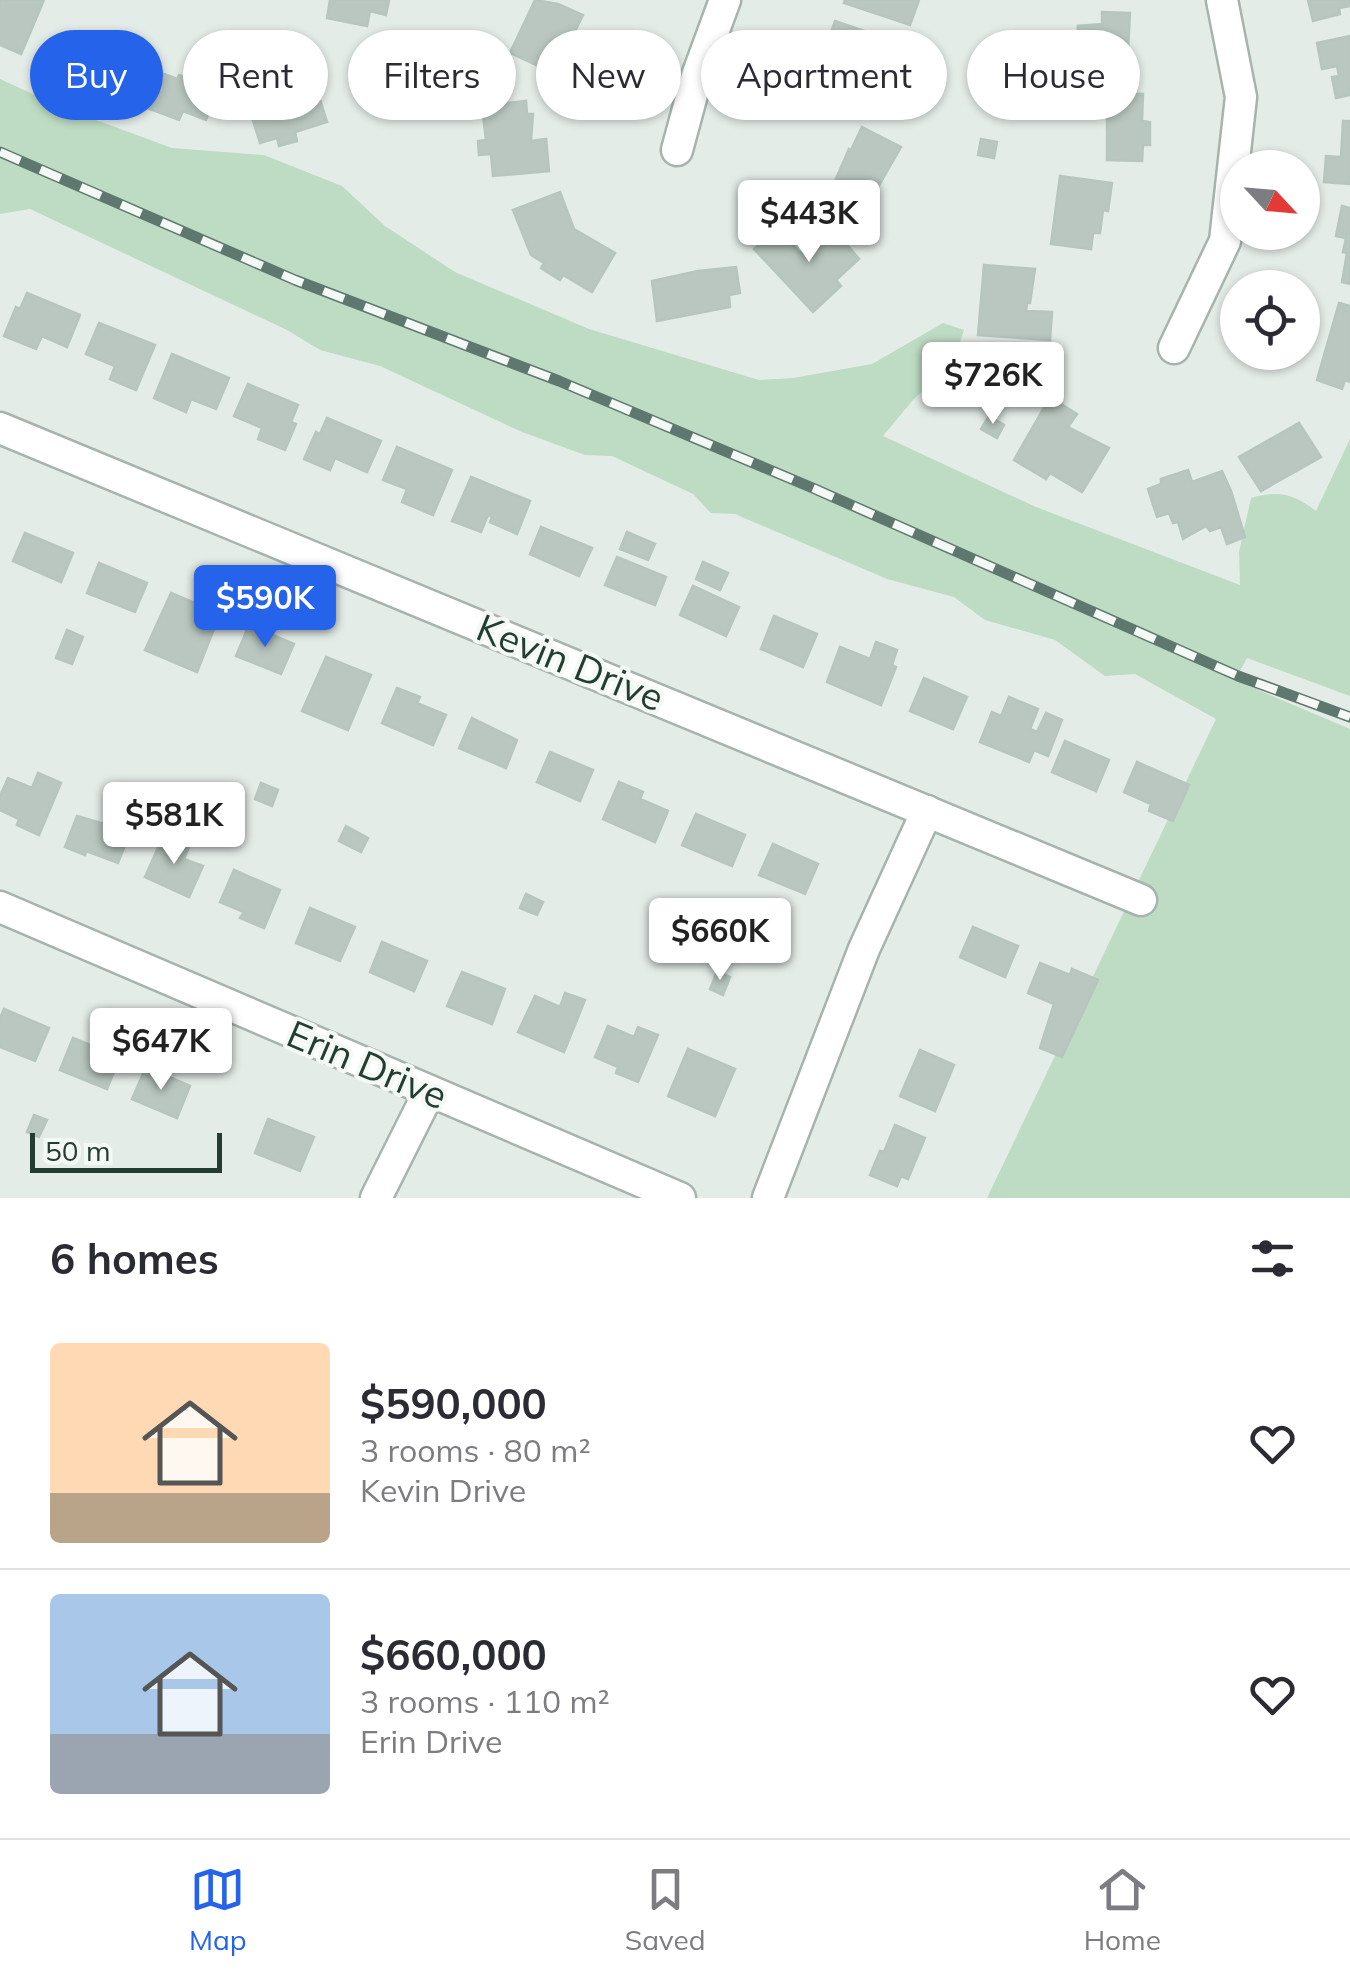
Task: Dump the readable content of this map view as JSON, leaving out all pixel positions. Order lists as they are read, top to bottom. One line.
{"streets":{"street":["Kevin Drive","Erin Drive"]},"scale_bar":"50 m","north":"bottom right","page":{"chip":["Buy","Rent","Filters","New","Apartment","House"],"price":["$443K","$726K","$590K","$581K","$660K","$647K"],"scale":"50 m","heading":"6 homes","list":[{"name":"$590,000","note":"3 rooms · 80 m² · Kevin Drive"},{"name":"$660,000","note":"3 rooms · 110 m² · Erin Drive"}],"tabs":["Map","Saved","Home"]}}
